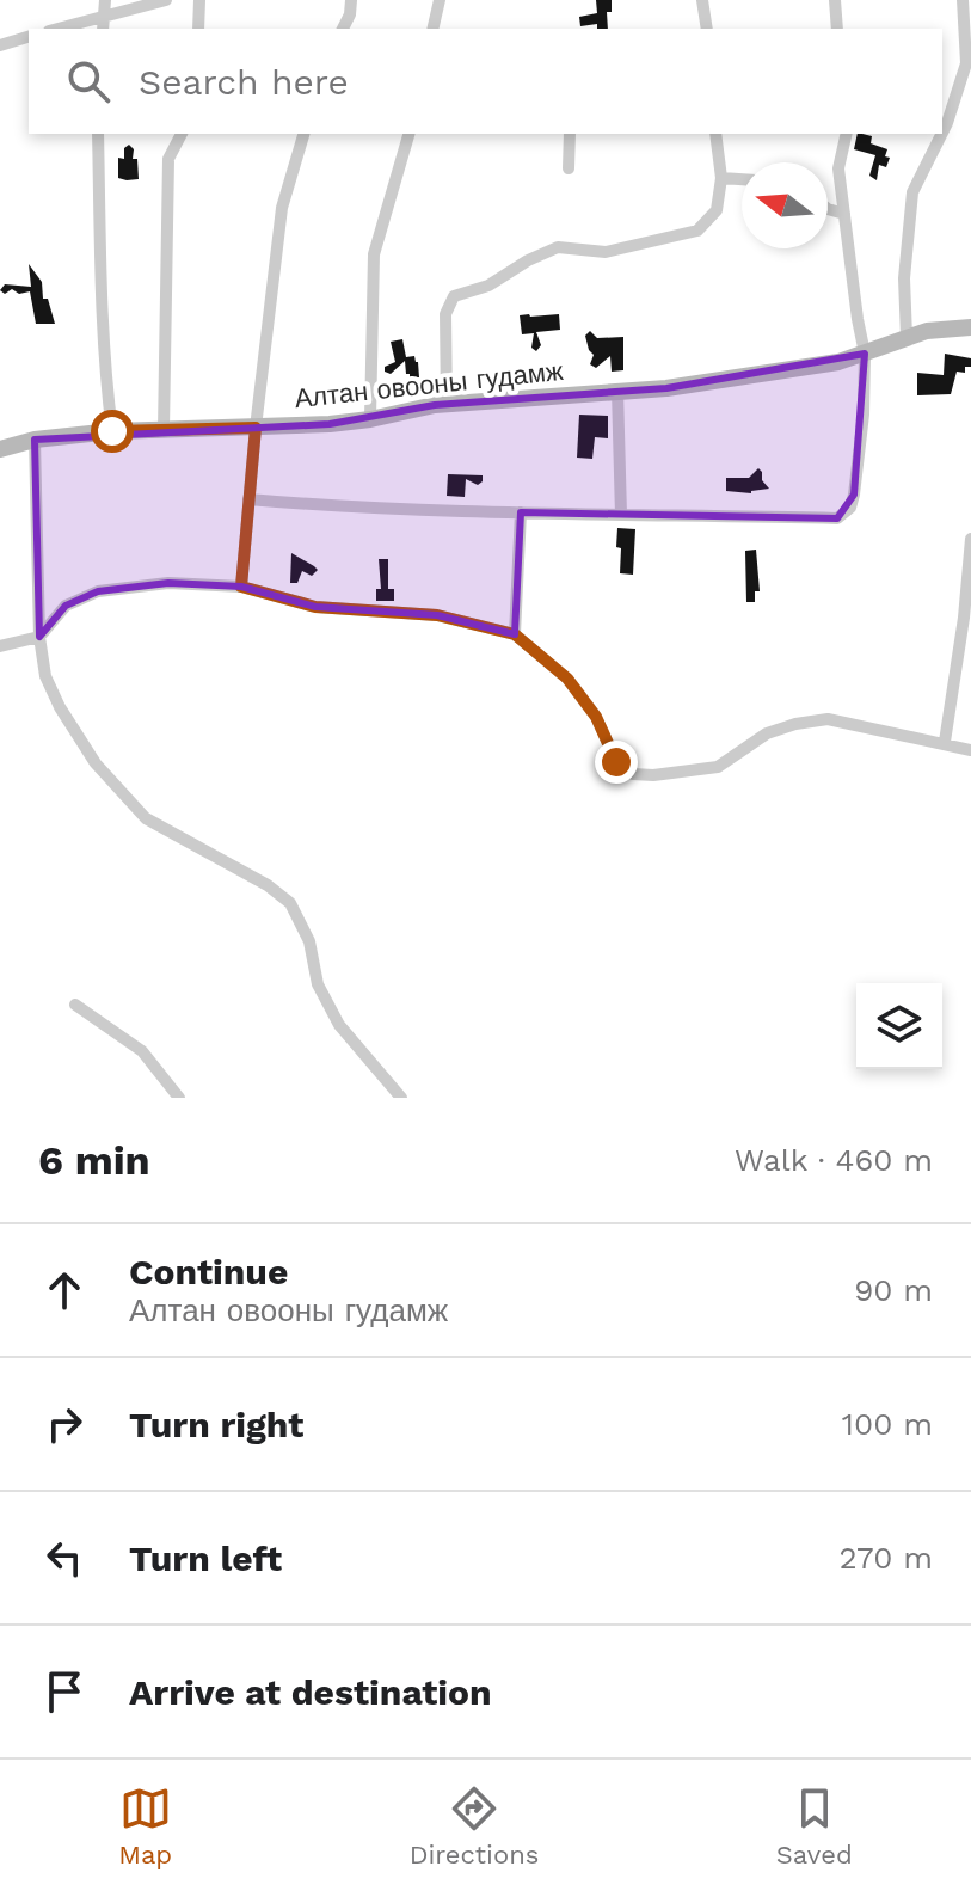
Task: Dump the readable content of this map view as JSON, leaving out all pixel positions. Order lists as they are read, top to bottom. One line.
{"streets":{"main road":["Алтан овооны гудамж"]},"north":"left","page":{"search":"Search here","heading":["6 min","Walk · 460 m"],"list":[["Continue","Алтан овооны гудамж","90 m"],["Turn right","100 m"],["Turn left","270 m"],"Arrive at destination"],"nav":["Map","Directions","Saved"]}}
